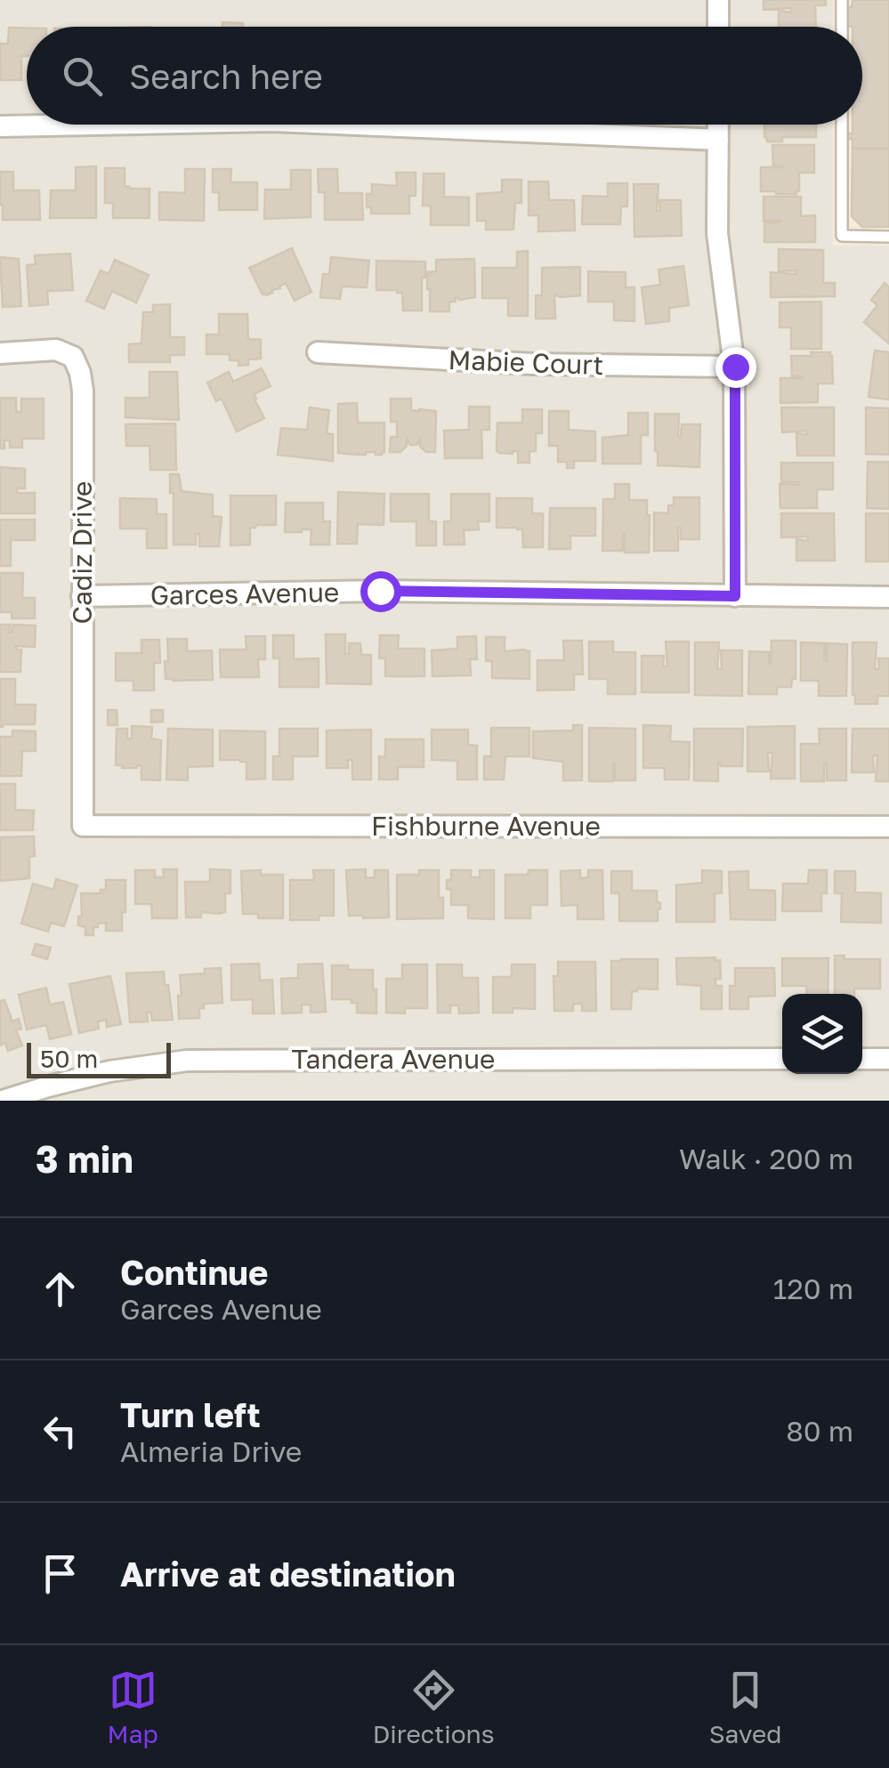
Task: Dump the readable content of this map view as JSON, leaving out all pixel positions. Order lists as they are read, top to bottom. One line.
{"streets":{"street":["Mabie Court","Cadiz Drive","Garces Avenue","Fishburne Avenue","Tandera Avenue"]},"crossings":[["Cadiz Drive","Garces Avenue"],["Cadiz Drive","Fishburne Avenue"]],"scale_bar":"50 m","page":{"search":"Search here","scale":"50 m","heading":["3 min","Walk · 200 m"],"list":[["Continue","Garces Avenue","120 m"],["Turn left","Almeria Drive","80 m"],"Arrive at destination"],"nav":["Map","Directions","Saved"]}}
